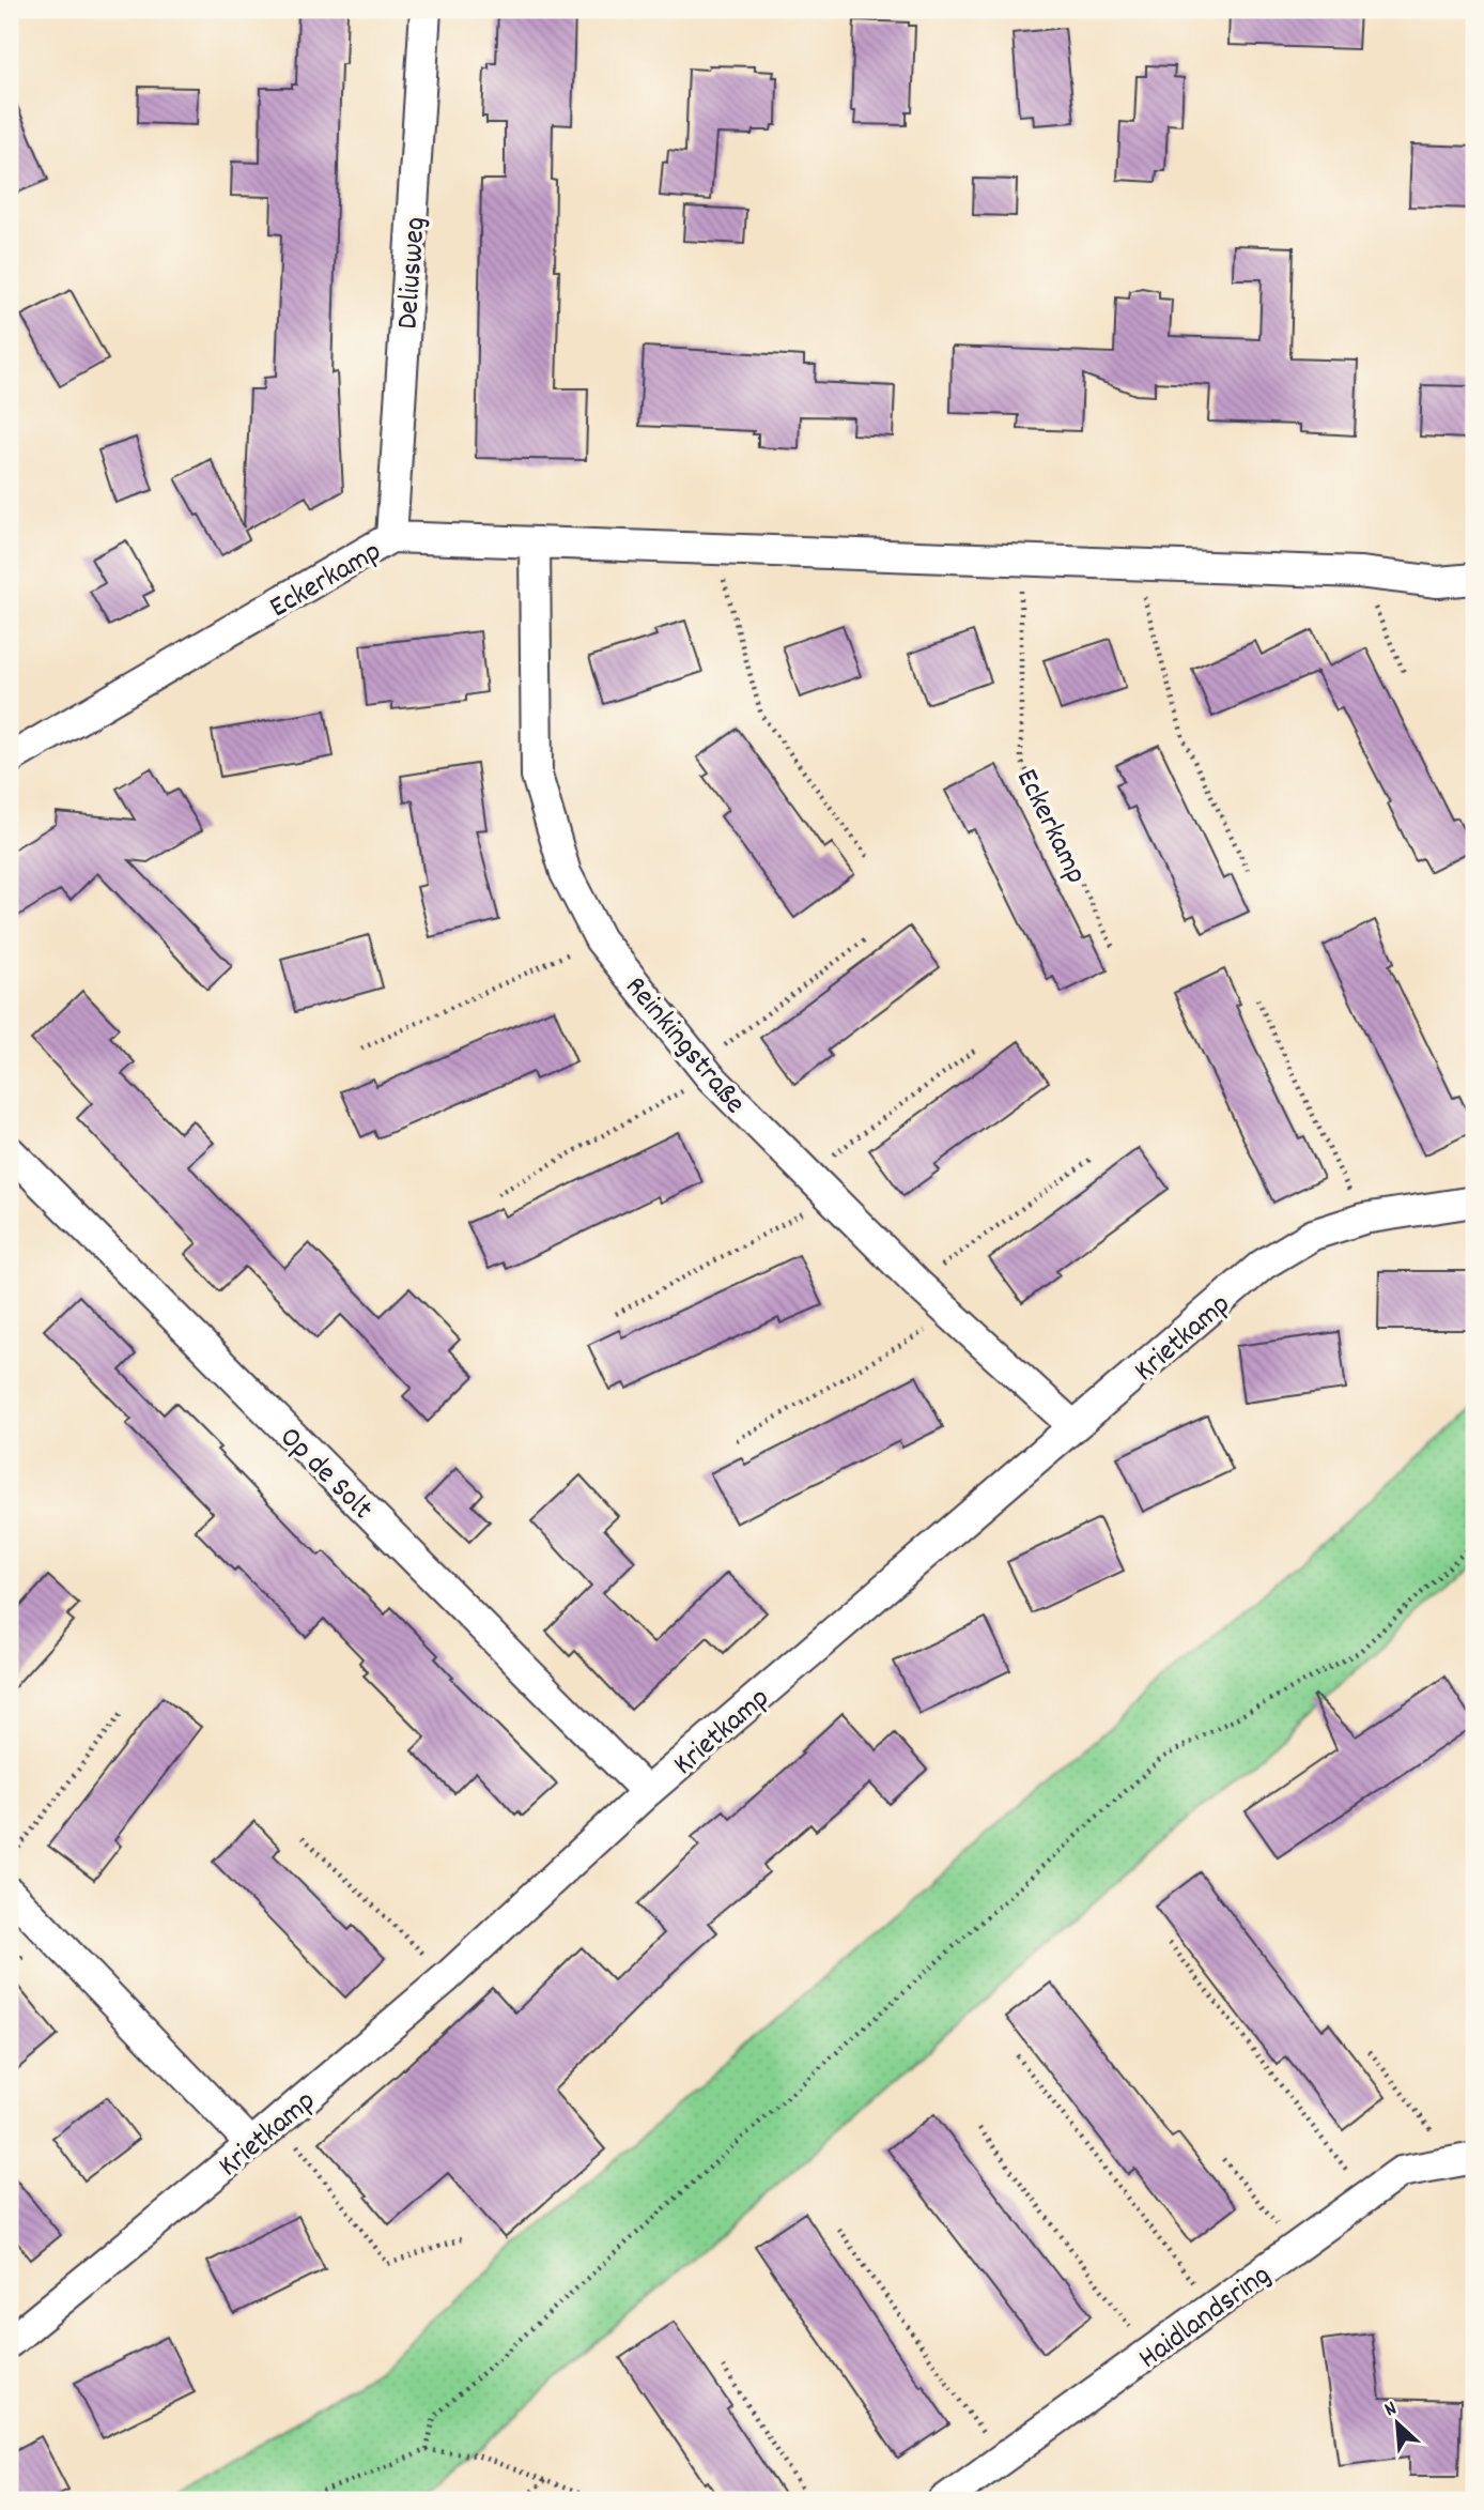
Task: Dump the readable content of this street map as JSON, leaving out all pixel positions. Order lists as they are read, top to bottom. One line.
{"streets":{"street":["Deliusweg","Eckerkamp","Reinkingstraße","Krietkamp","Op de Solt","Haidlandsring"]},"crossings":[["Deliusweg","Eckerkamp"],["Eckerkamp","Reinkingstraße"],["Reinkingstraße","Krietkamp"],["Krietkamp","Op de Solt"]],"north":"top left"}
